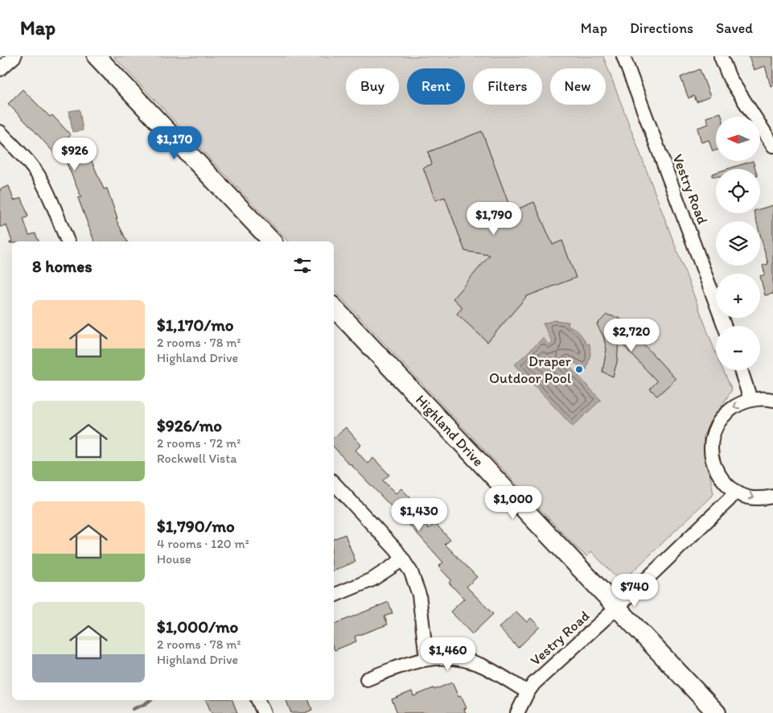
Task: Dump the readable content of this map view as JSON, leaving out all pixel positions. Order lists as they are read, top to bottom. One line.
{"streets":{"main road":["Highland Drive"],"street":["Vestry Road"]},"crossings":[["Vestry Road","Highland Drive"]],"places":["Draper Outdoor Pool"],"north":"left","page":{"header":"Map","nav":["Map","Directions","Saved"],"chip":["Buy","Rent","Filters","New"],"map_buttons":["+","−"],"price":["$1,170","$926","$1,790","$2,720","$1,000","$1,430","$740","$1,460"],"heading":"8 homes","list":[{"name":"$1,170/mo","note":"2 rooms · 78 m² · Highland Drive"},{"name":"$926/mo","note":"2 rooms · 72 m² · Rockwell Vista"},{"name":"$1,790/mo","note":"4 rooms · 120 m² · House"},{"name":"$1,000/mo","note":"2 rooms · 78 m² · Highland Drive"}]}}
